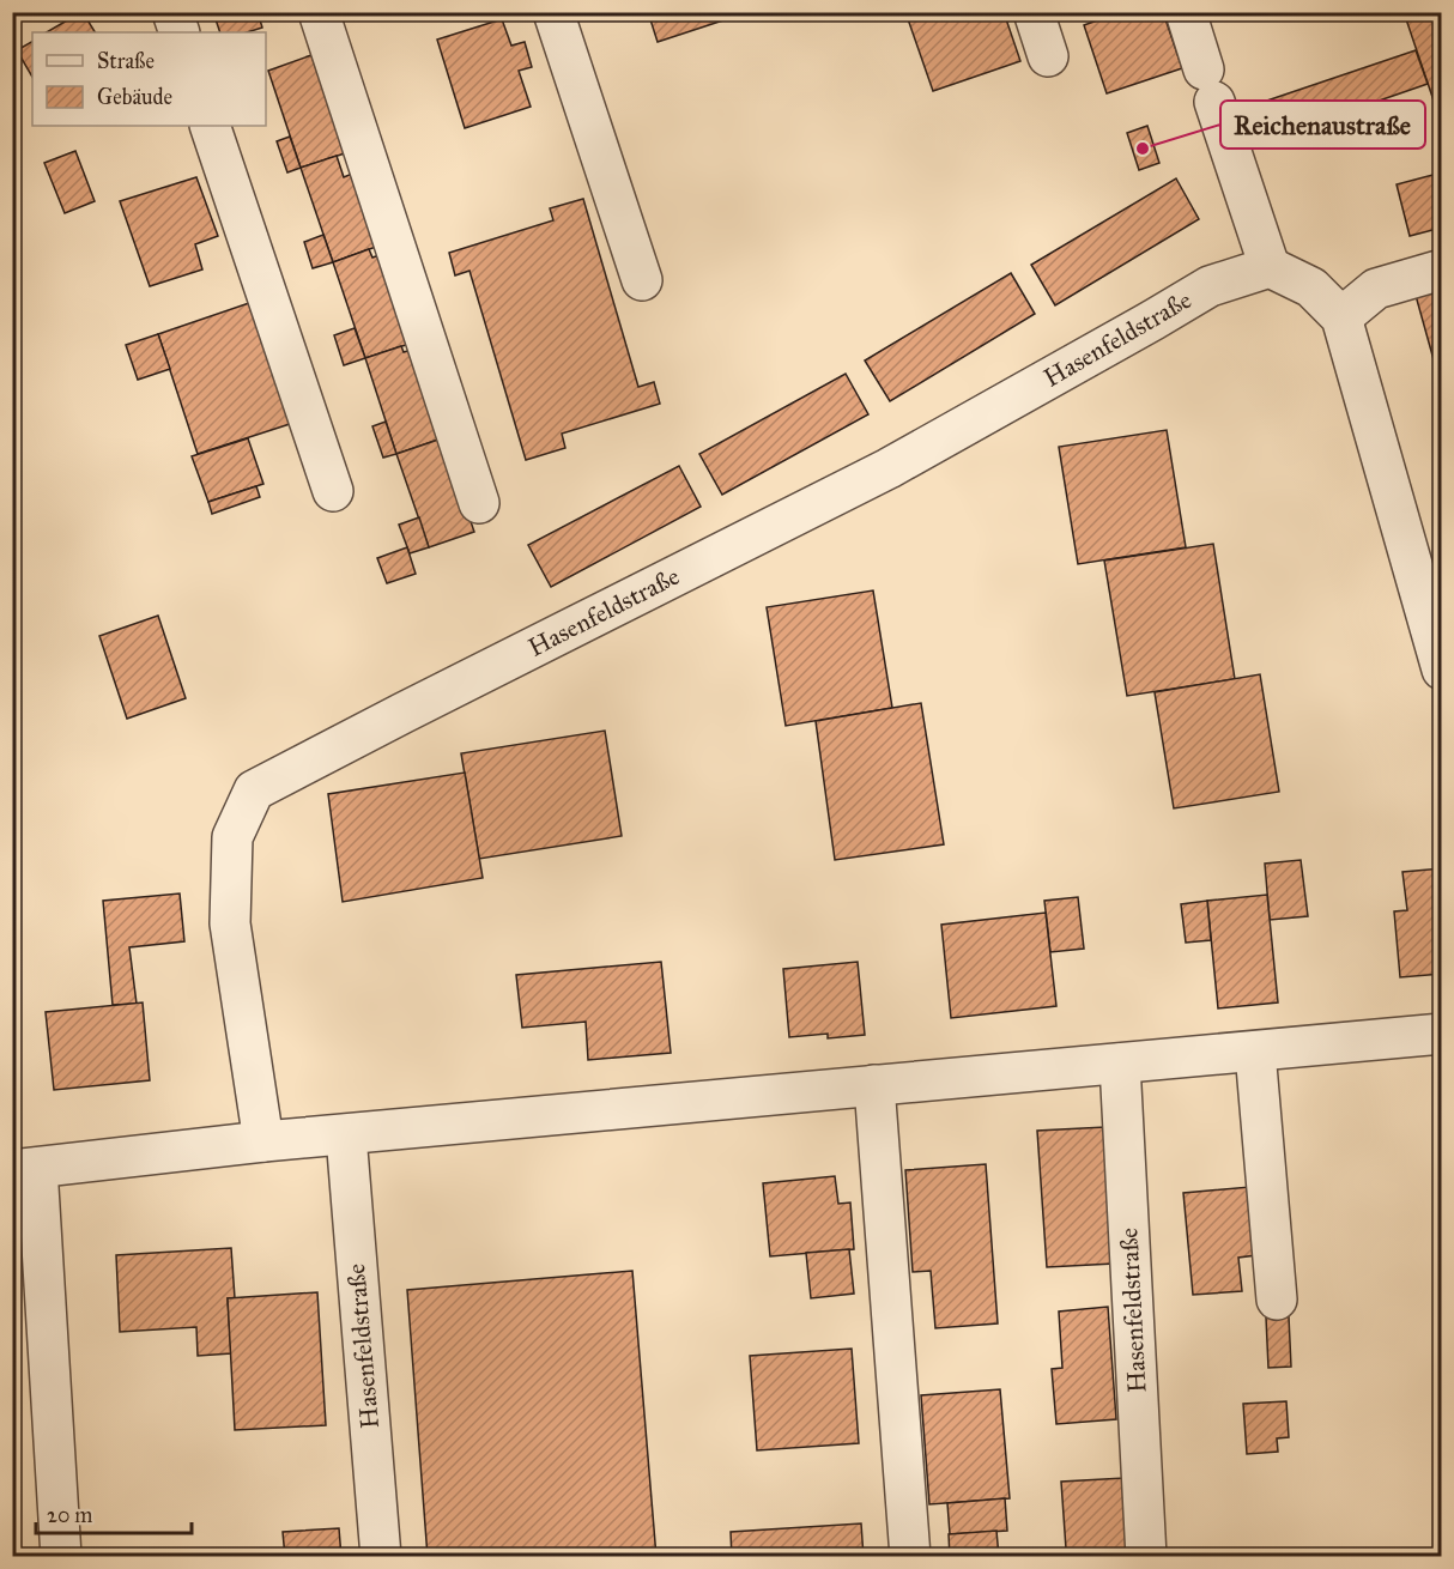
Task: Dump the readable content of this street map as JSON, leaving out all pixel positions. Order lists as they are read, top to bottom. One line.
{"streets":{"street":["Hasenfeldstraße"]},"places":["Reichenaustraße"],"legend":["Straße","Gebäude"],"scale_bar":"20 m"}
